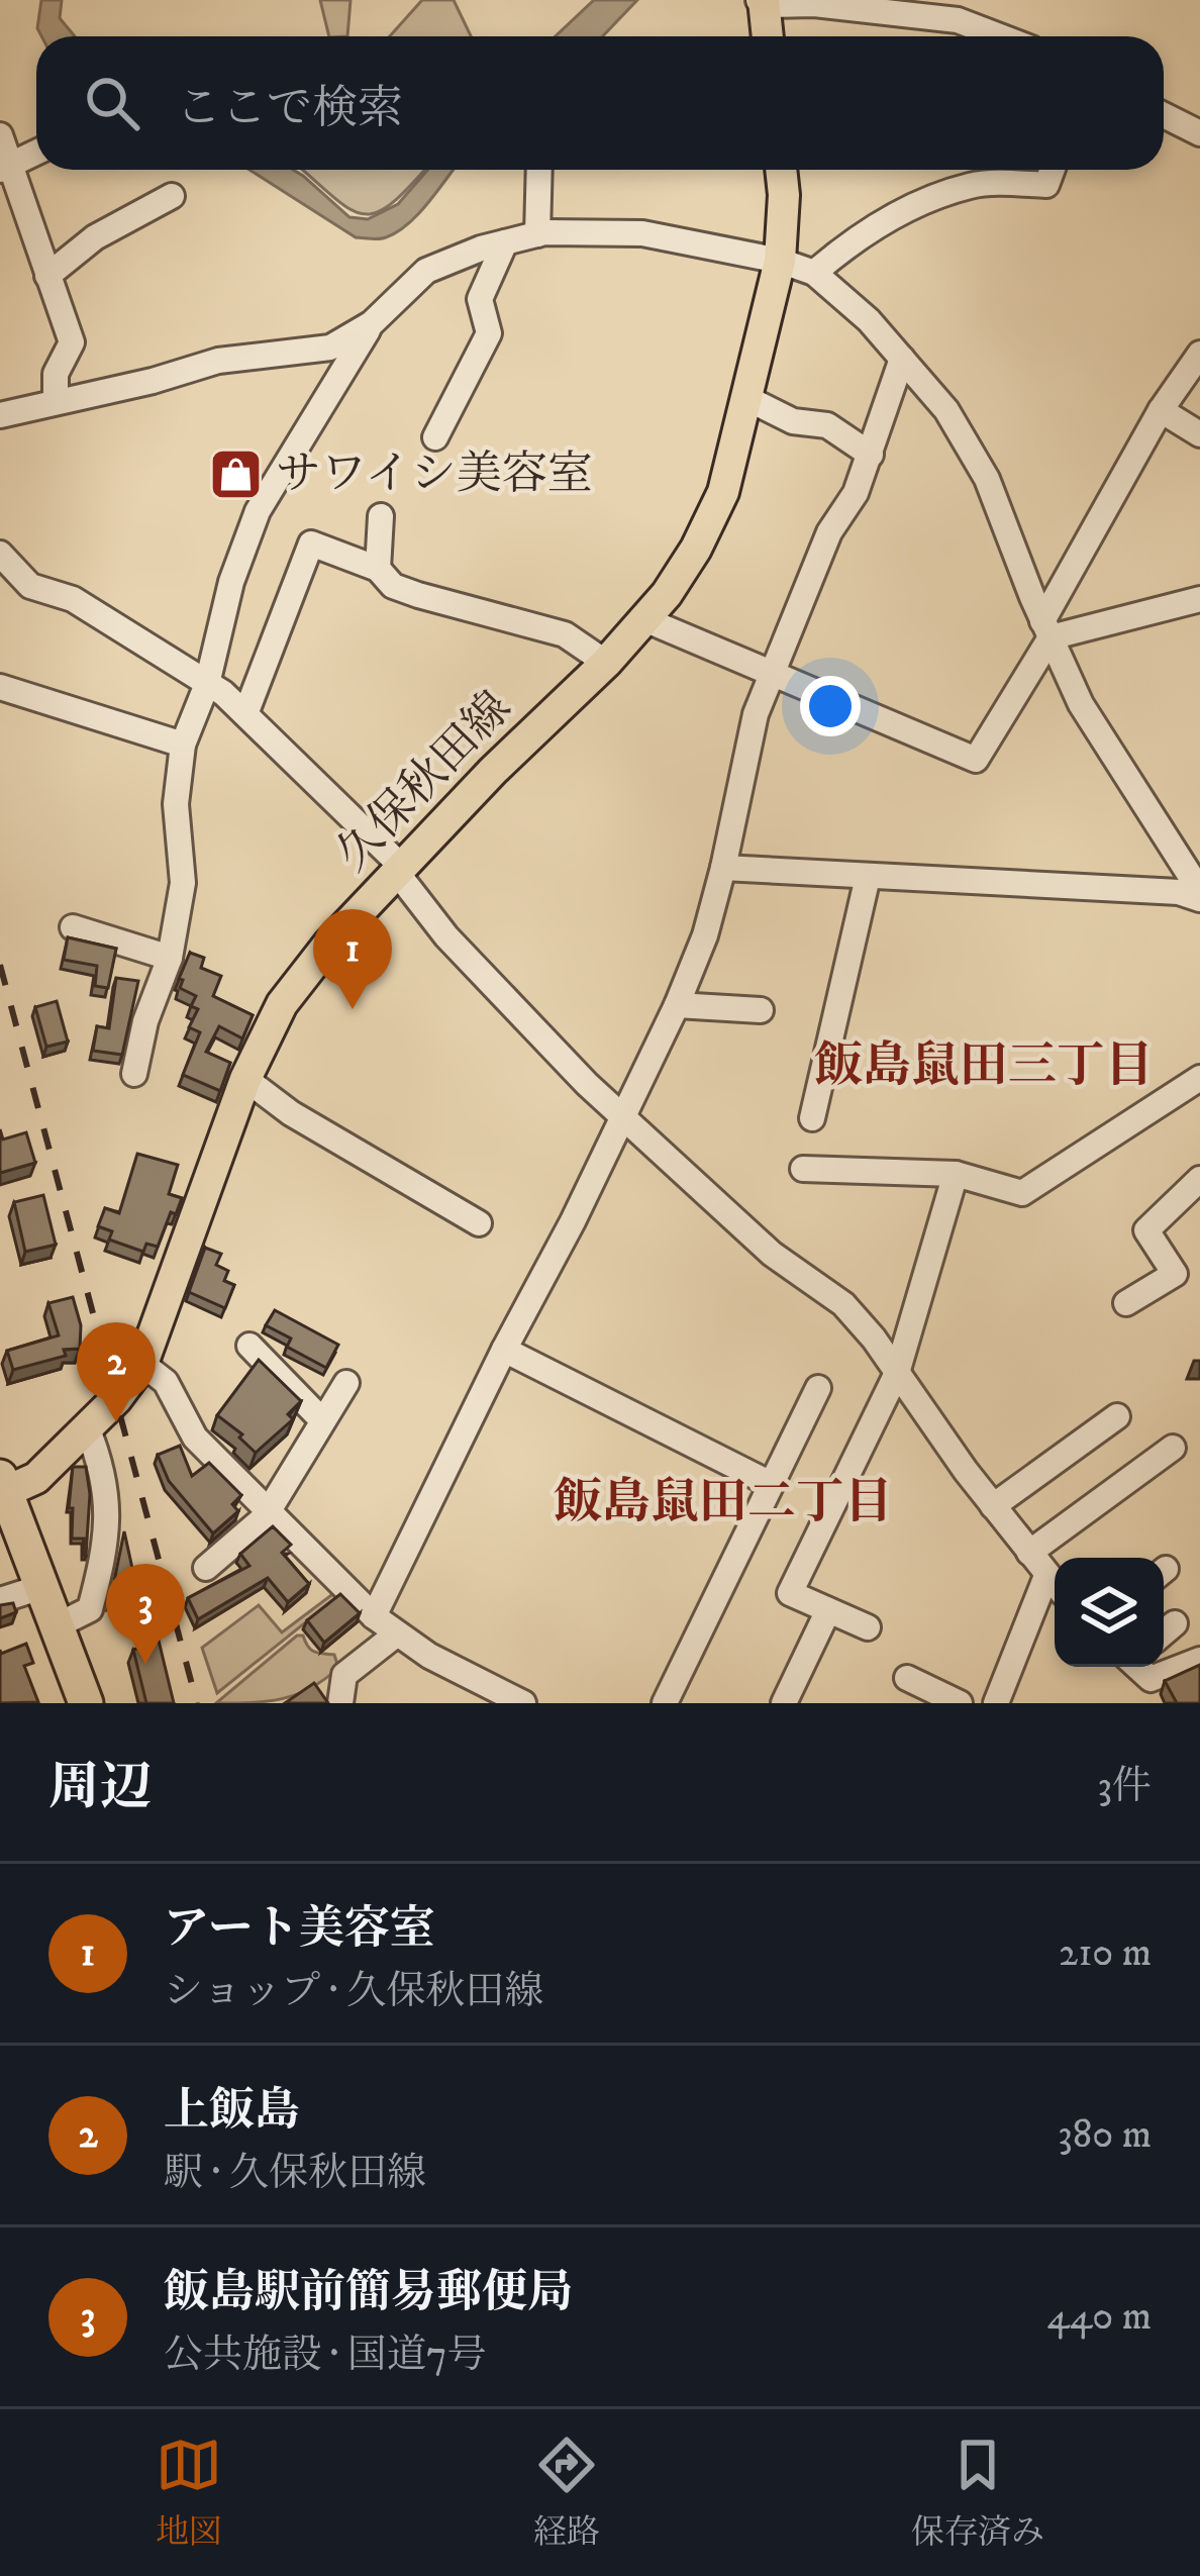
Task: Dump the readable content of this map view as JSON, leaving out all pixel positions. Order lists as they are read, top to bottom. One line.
{"streets":{"main road":["久保秋田線"]},"districts":["飯島鼠田三丁目","飯島鼠田二丁目"],"places":{"shop":["サワイシ美容室"]},"page":{"search":"ここで検索","pins":["1","2","3"],"heading":["周辺","3件"],"list":[{"mark":"1","name":"アート美容室","note":"ショップ · 久保秋田線","value":"210 m"},{"mark":"2","name":"上飯島","note":"駅 · 久保秋田線","value":"380 m"},{"mark":"3","name":"飯島駅前簡易郵便局","note":"公共施設 · 国道7号","value":"440 m"}],"nav":["地図","経路","保存済み"]}}
